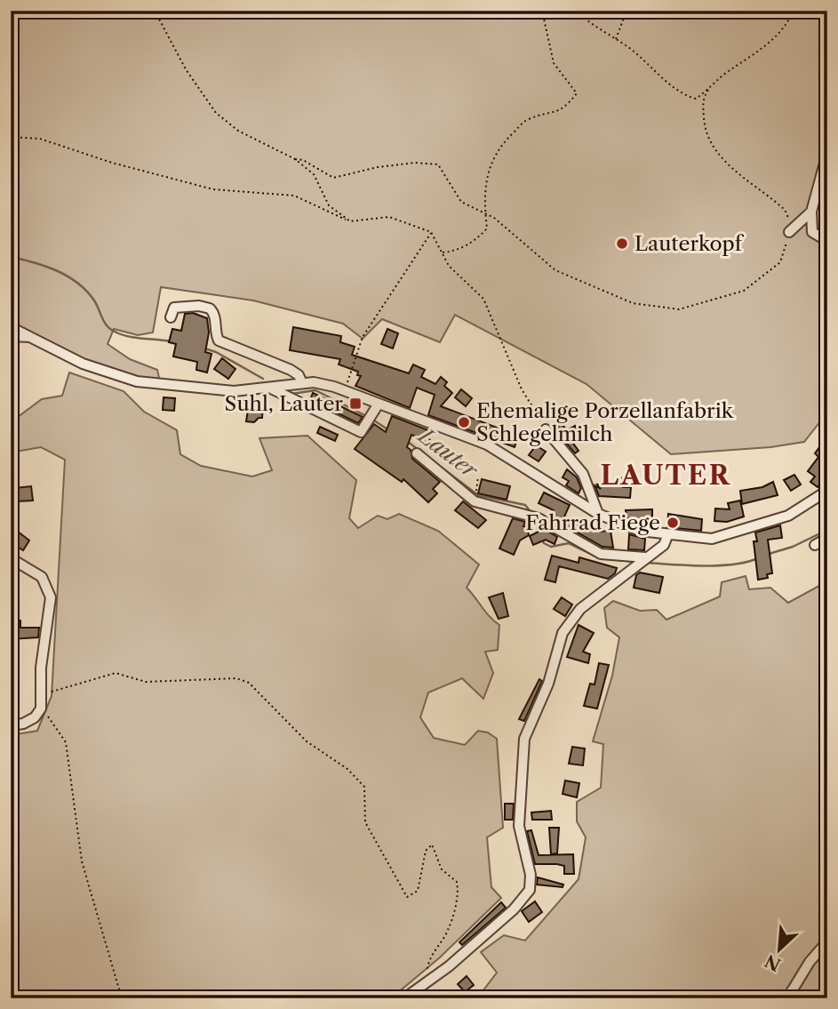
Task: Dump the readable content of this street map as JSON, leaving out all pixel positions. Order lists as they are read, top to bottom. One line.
{"districts":["LAUTER"],"water":["Lauter"],"places":{"other":["Lauterkopf","Ehemalige Porzellanfabrik Schlegelmilch","Fahrrad Fiege"],"transit":["Suhl, Lauter"]},"north":"bottom left"}
